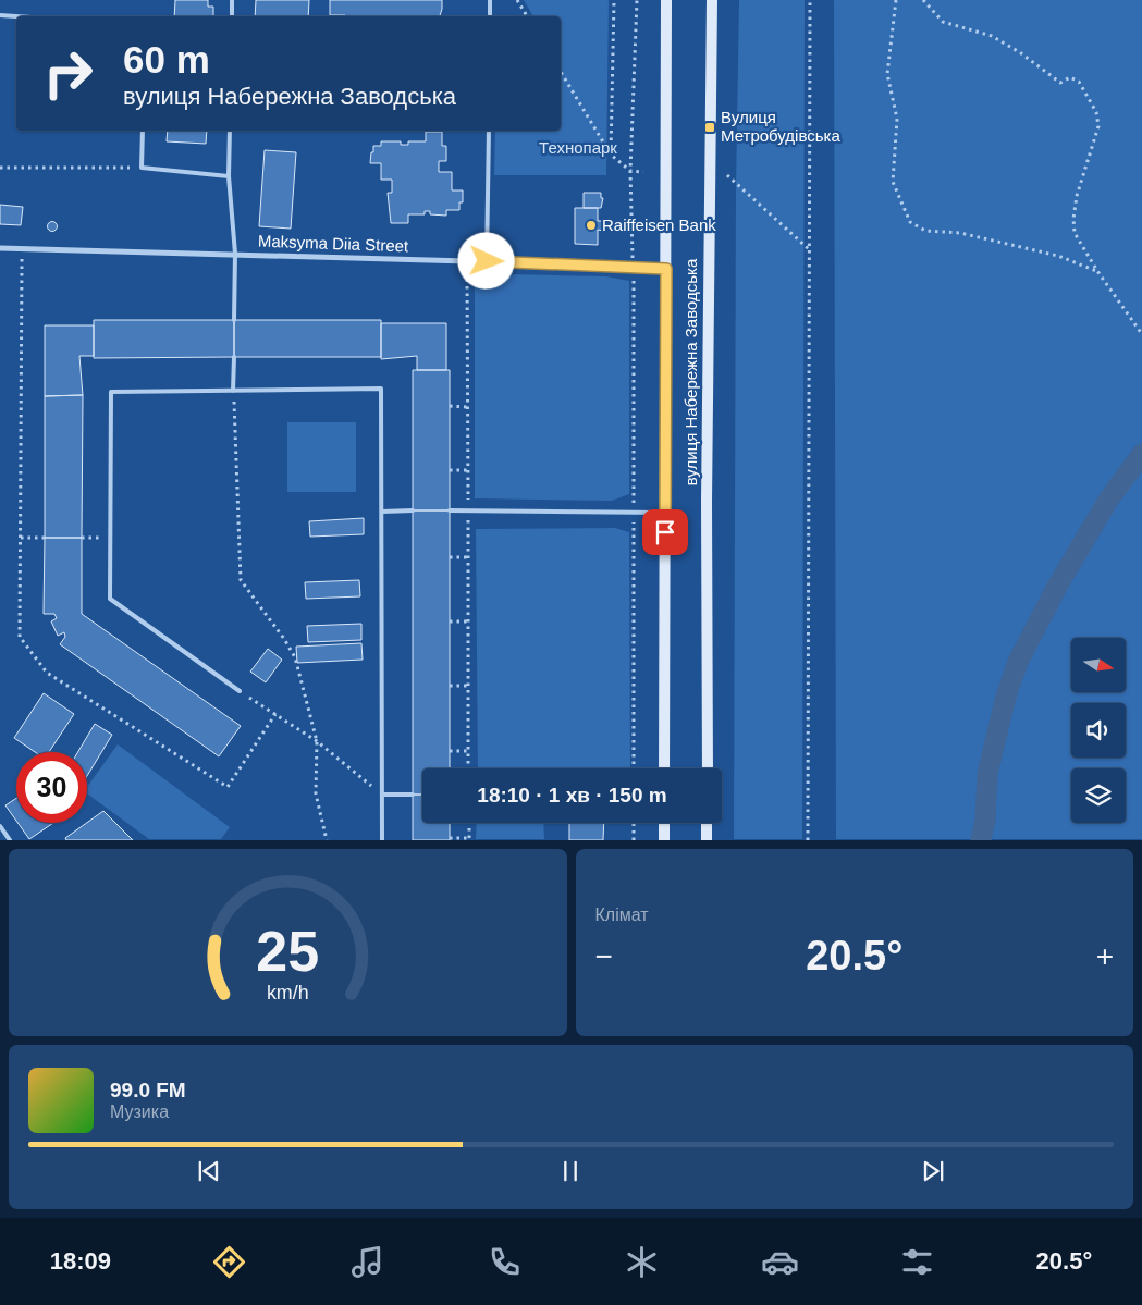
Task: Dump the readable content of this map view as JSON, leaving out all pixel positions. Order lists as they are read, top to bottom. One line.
{"streets":{"main road":["вулиця Набережна Заводська"],"street":["Maksyma Diia Street"]},"crossings":[["Maksyma Diia Street","вулиця Набережна Заводська"]],"parks":["Технопарк"],"places":{"transit":["Вулиця Метробудівська"],"other":["Raiffeisen Bank"]},"north":"right","page":{"turn":["60 m","вулиця Набережна Заводська"],"limit":"30","trip":"18:10 · 1 хв · 150 m","tile":"Клімат","heat":["−","20.5°","+"],"song":["99.0 FM","Музика"],"tabs":["18:09","20.5°"],"gauge":["25","km/h"]}}
